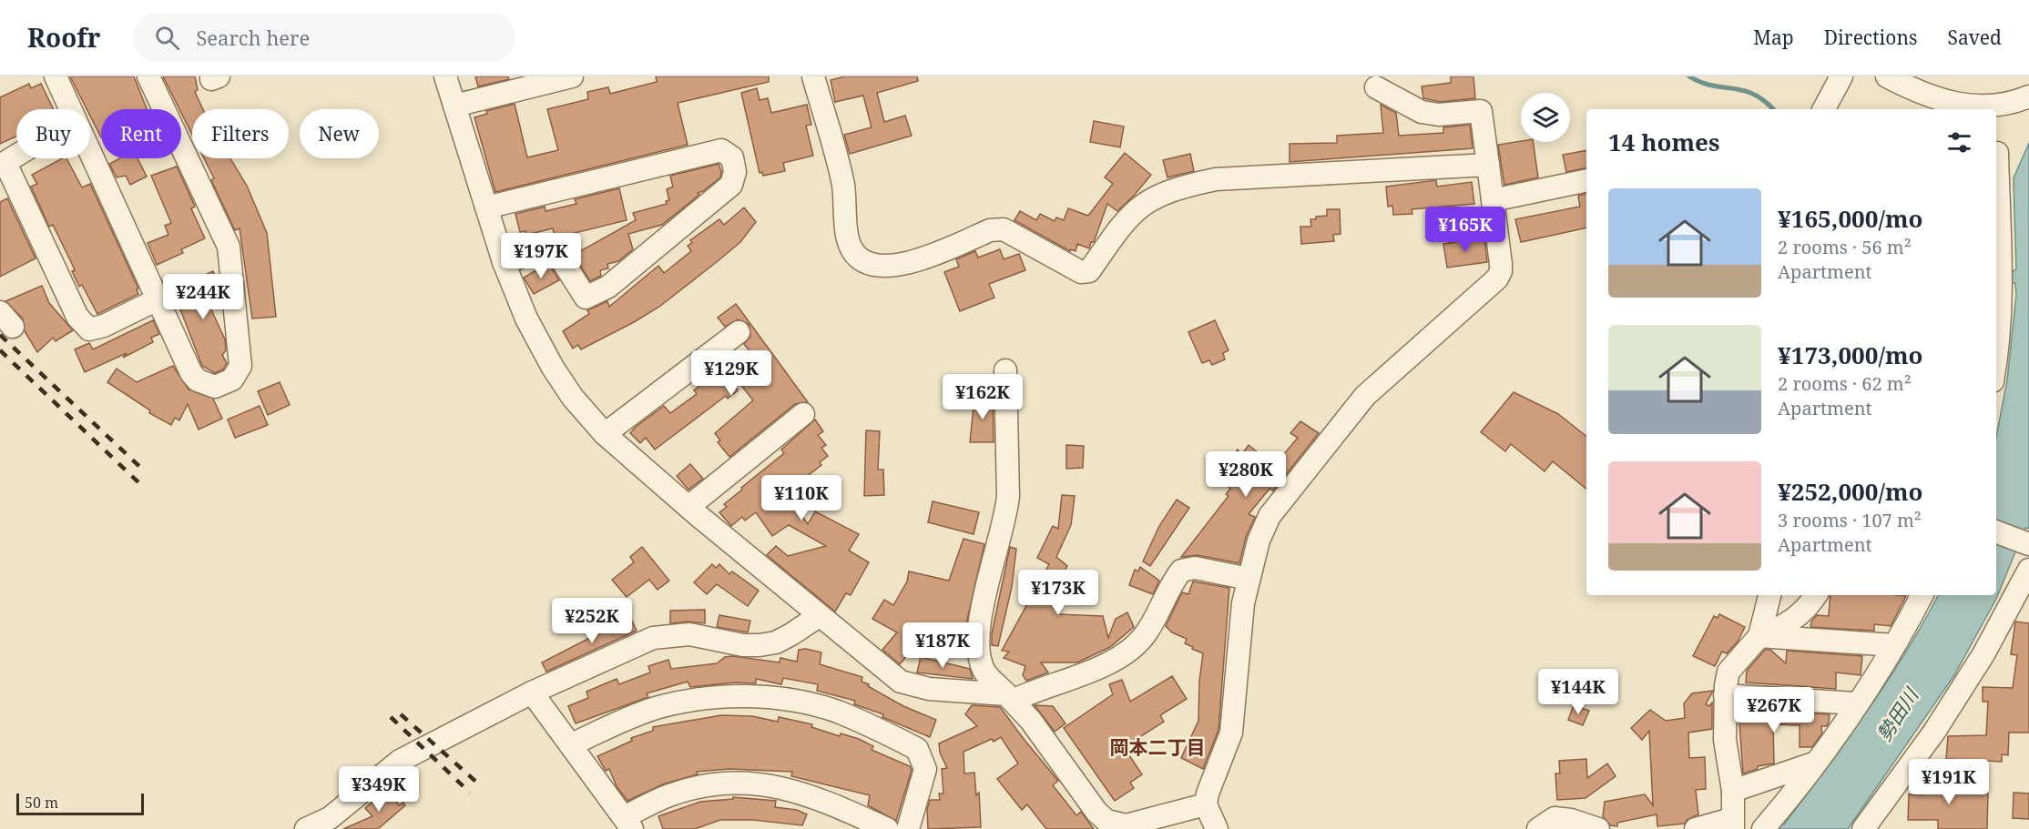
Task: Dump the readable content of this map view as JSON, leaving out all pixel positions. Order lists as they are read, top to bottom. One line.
{"districts":["岡本二丁目"],"water":["勢田川"],"scale_bar":"50 m","page":{"header":"Roofr","search":"Search here","nav":["Map","Directions","Saved"],"chip":["Buy","Rent","Filters","New"],"heading":"14 homes","list":[{"name":"¥165,000/mo","note":"2 rooms · 56 m² · Apartment"},{"name":"¥173,000/mo","note":"2 rooms · 62 m² · Apartment"},{"name":"¥252,000/mo","note":"3 rooms · 107 m² · Apartment"}],"price":["¥165K","¥197K","¥244K","¥129K","¥162K","¥280K","¥110K","¥173K","¥252K","¥187K","¥144K","¥267K","¥191K","¥349K"],"scale":"50 m"}}
